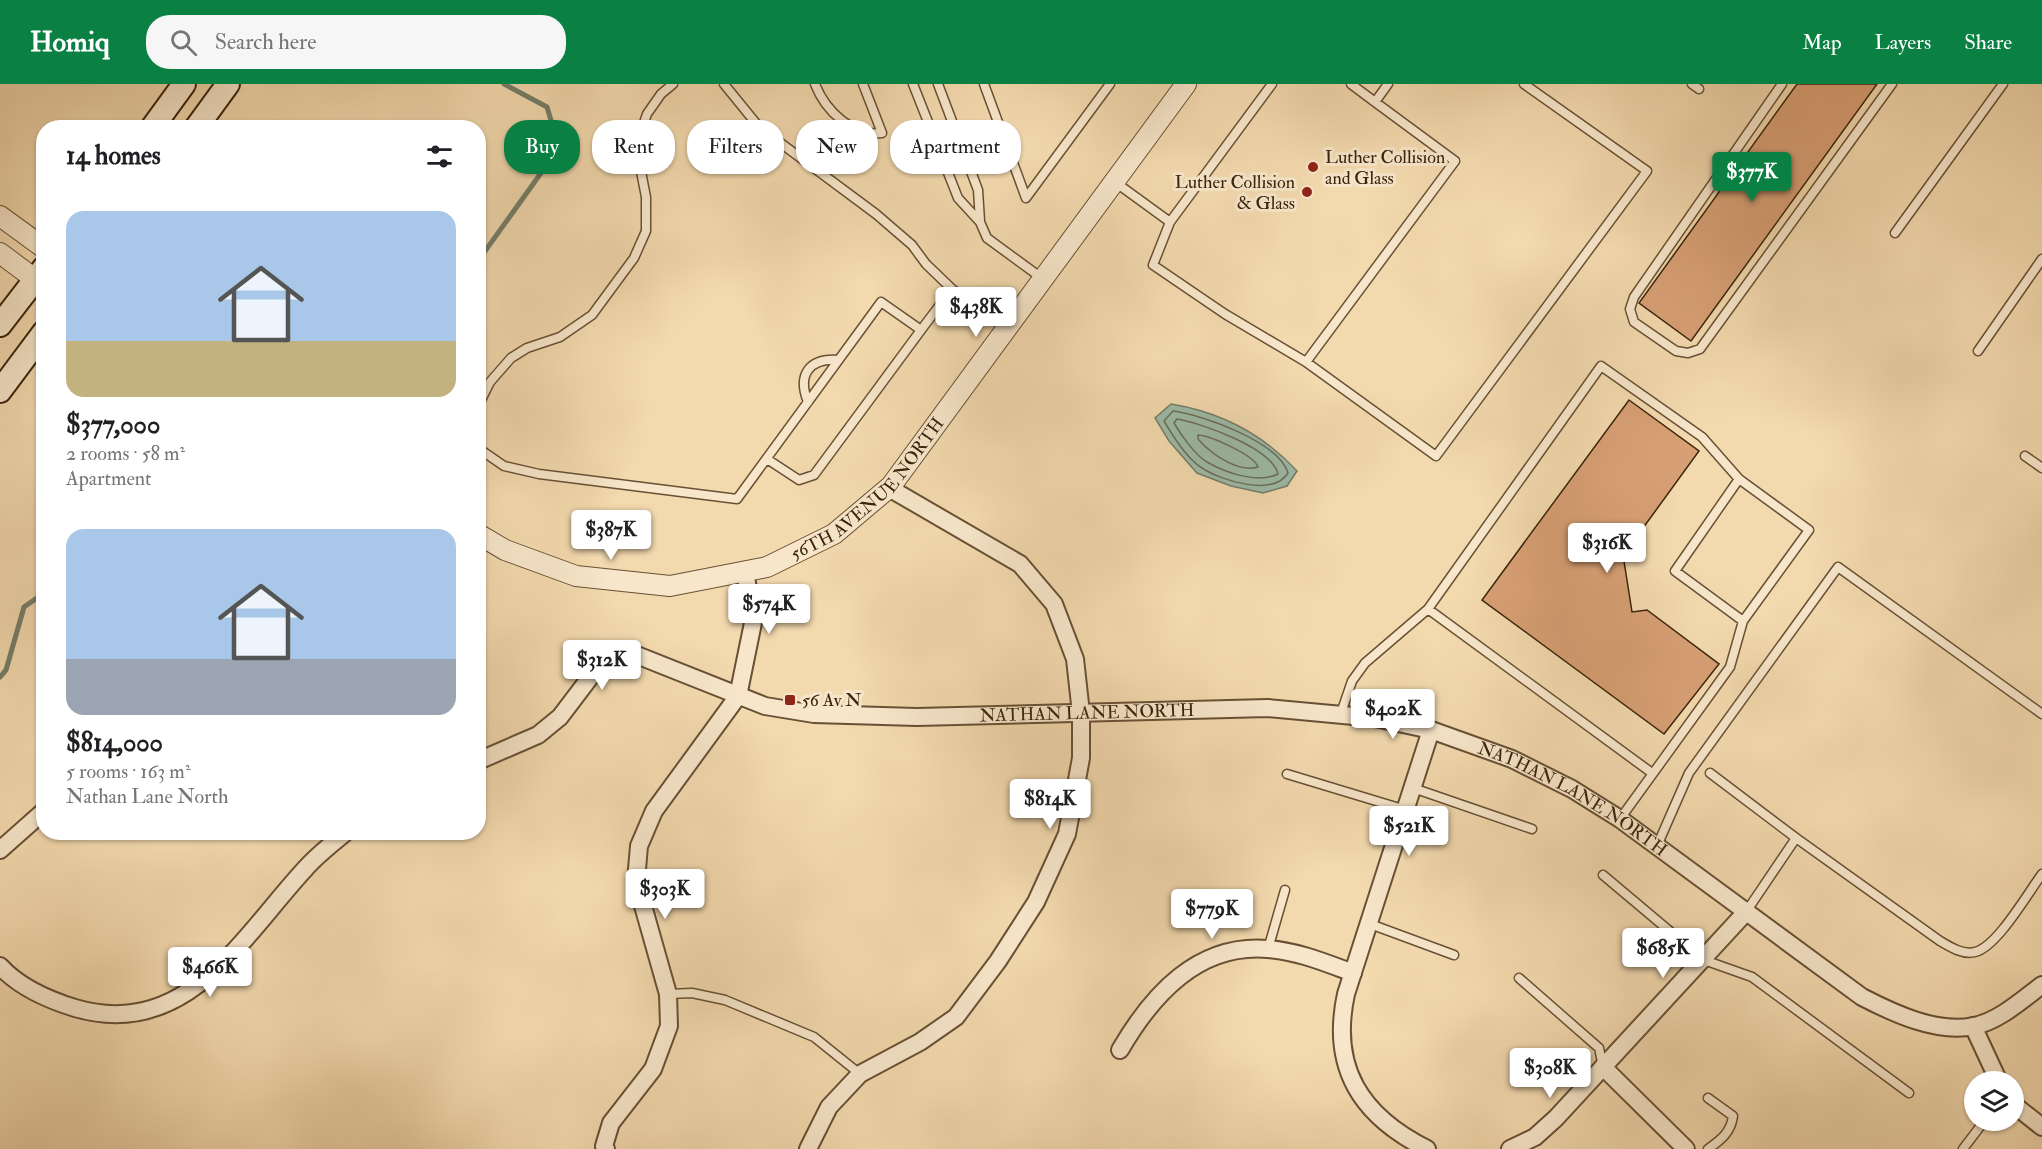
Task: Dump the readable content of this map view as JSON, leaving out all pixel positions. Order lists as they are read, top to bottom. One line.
{"streets":{"street":["56TH AVENUE NORTH","NATHAN LANE NORTH"]},"places":{"other":["Luther Collision and Glass","Luther Collision & Glass"],"transit":["56 Av N"]},"page":{"header":"Homiq","search":"Search here","nav":["Map","Layers","Share"],"chip":["Buy","Rent","Filters","New","Apartment"],"heading":"14 homes","price":["$377K","$438K","$387K","$316K","$574K","$312K","$402K","$814K","$521K","$303K","$779K","$685K","$466K","$308K"],"list":[{"name":"$377,000","note":"2 rooms · 58 m² · Apartment"},{"name":"$814,000","note":"5 rooms · 163 m² · Nathan Lane North"}]}}
